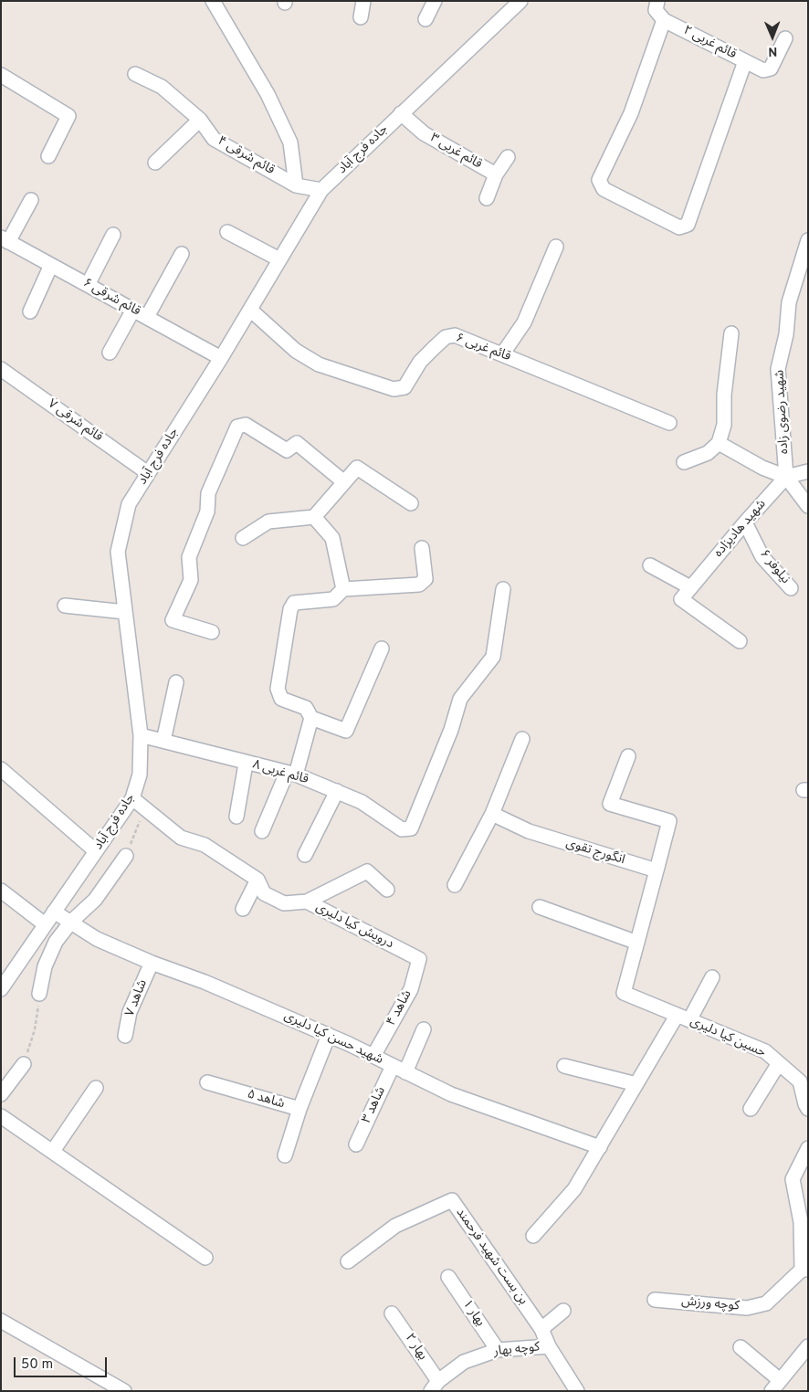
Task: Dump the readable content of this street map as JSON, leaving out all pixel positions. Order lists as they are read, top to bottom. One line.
{"streets":{"street":["قائم غربی ۲","جاده فرج آباد","قائم غربی ۳","قائم شرقی ۴","قائم شرقی ۶","قائم غربی ۶","شهید رضوی زاده","قائم شرقی ۷","شهید هادیزاده","نیلوفر ۶","قائم غربی ۸","انگورج تقوی","درویش کیا دلیری","شاهد ۷","شاهد ۴","حسین کیا دلیری","شهید حسن کیا دلیری","شاهد ۵","شاهد ۳","بن بست شهید فرحمند","کوچه ورزش","بهار ۱","بهار ۲","کوچه بهار"]},"crossings":[["جاده فرج آباد","قائم غربی ۳"],["جاده فرج آباد","قائم شرقی ۴"],["جاده فرج آباد","قائم شرقی ۶"],["جاده فرج آباد","قائم غربی ۶"],["جاده فرج آباد","قائم شرقی ۷"],["جاده فرج آباد","قائم غربی ۸"],["جاده فرج آباد","درویش کیا دلیری"],["جاده فرج آباد","شهید حسن کیا دلیری"],["شهید رضوی زاده","شهید هادیزاده"],["شهید هادیزاده","نیلوفر ۶"],["درویش کیا دلیری","شاهد ۴"],["شاهد ۷","شهید حسن کیا دلیری"],["شاهد ۴","شهید حسن کیا دلیری"],["شهید حسن کیا دلیری","شاهد ۵"],["شهید حسن کیا دلیری","شاهد ۳"],["بن بست شهید فرحمند","کوچه بهار"],["بهار ۱","کوچه بهار"],["بهار ۲","کوچه بهار"]],"scale_bar":"50 m","north":"bottom"}
